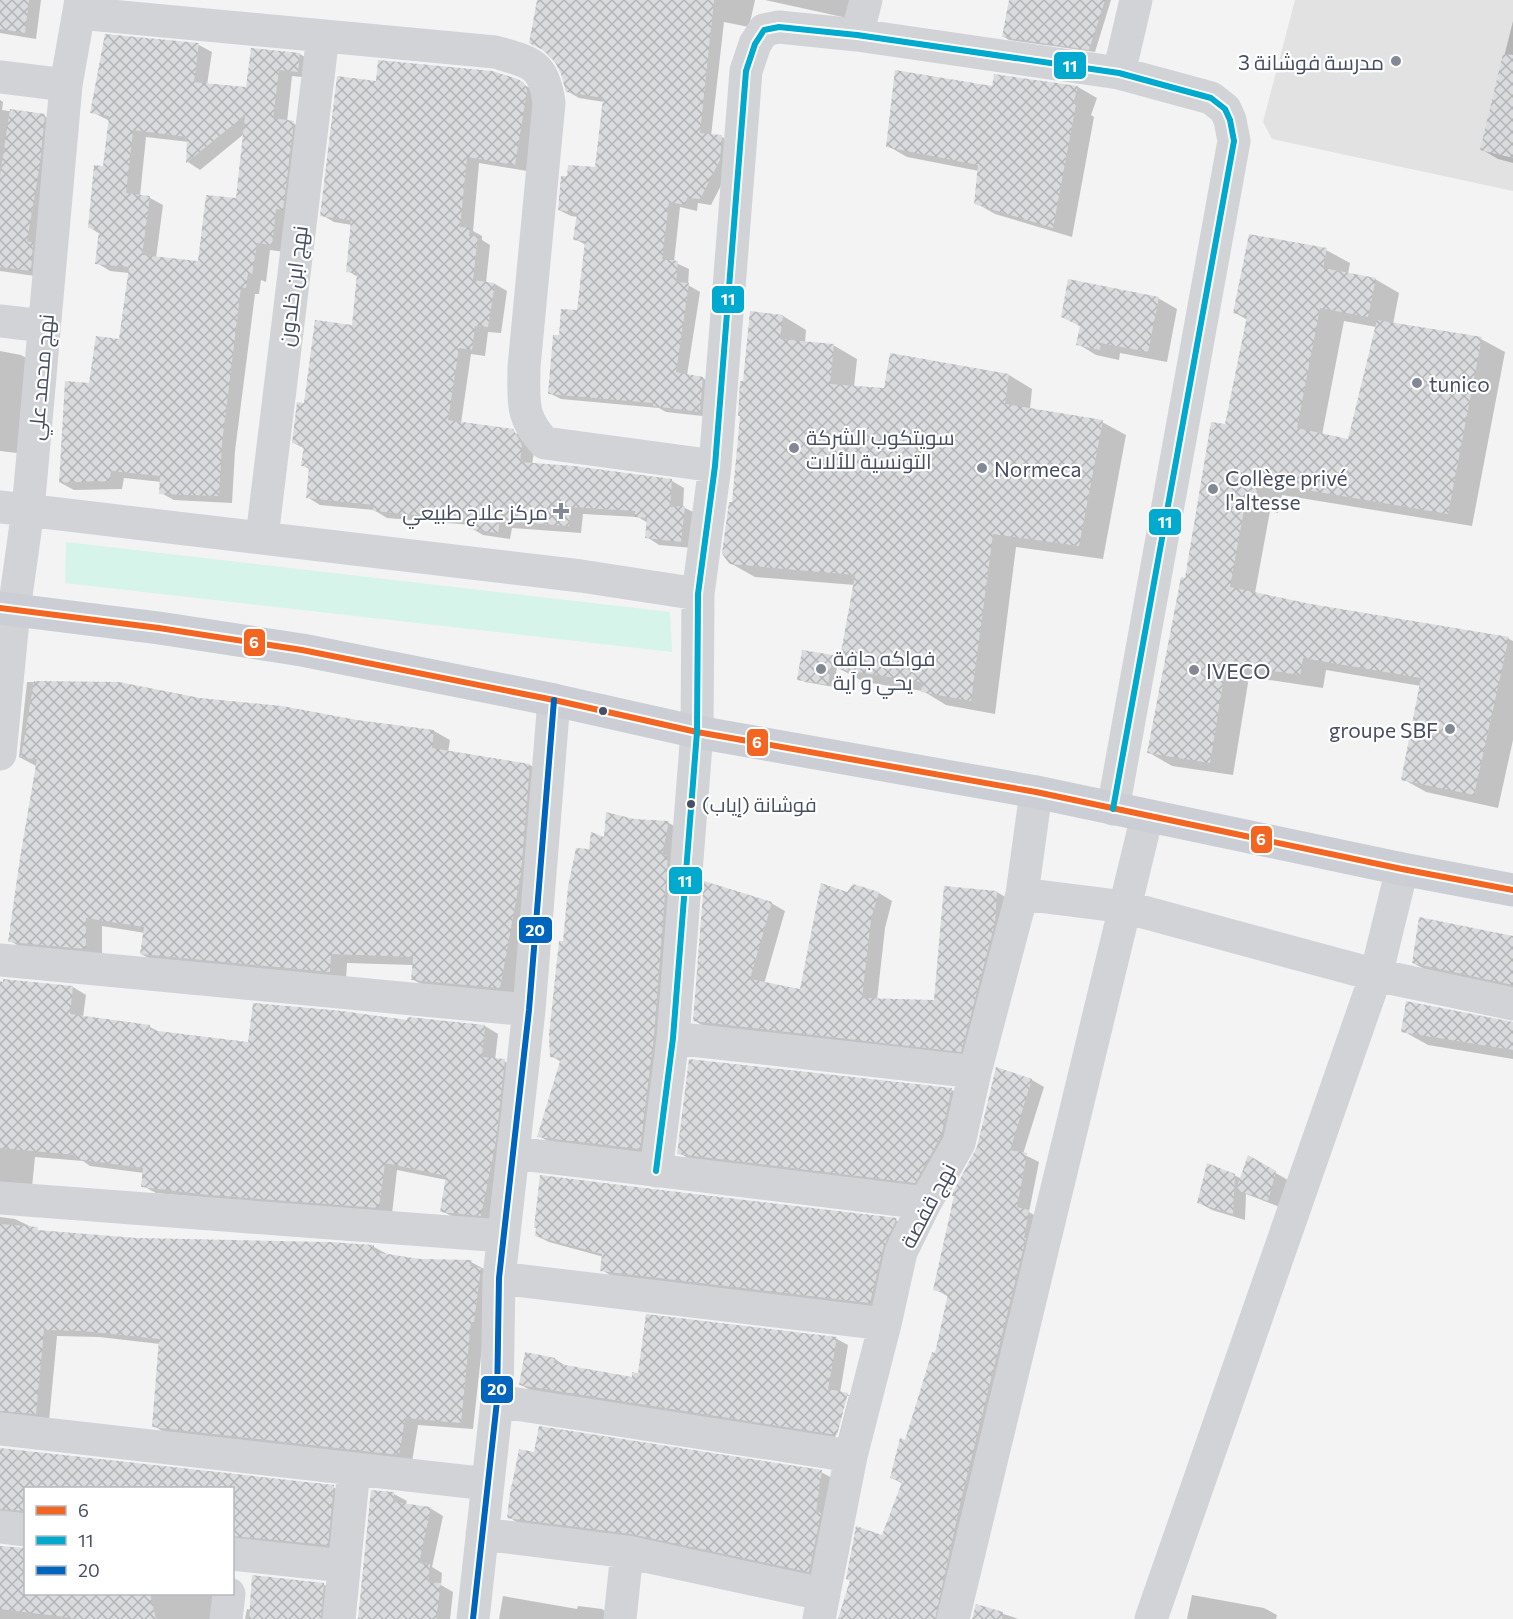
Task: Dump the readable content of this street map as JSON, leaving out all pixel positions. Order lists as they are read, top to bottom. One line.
{"streets":{"street":["نهج ابن خلدون","نهج محمد علي","نهج قفصة"]},"places":{"other":["مدرسة فوشانة 3","tunico","سويتكوب الشركة التونسية للألات","Normeca","Collège privé l'altesse","فواكه جافة يحي و آية","IVECO","groupe SBF","فوشانة (إياب)"],"health":["مركز علاج طبيعي"]},"lines":["transit line 11","transit line 6","transit line 20"],"legend":["6","11","20"]}
